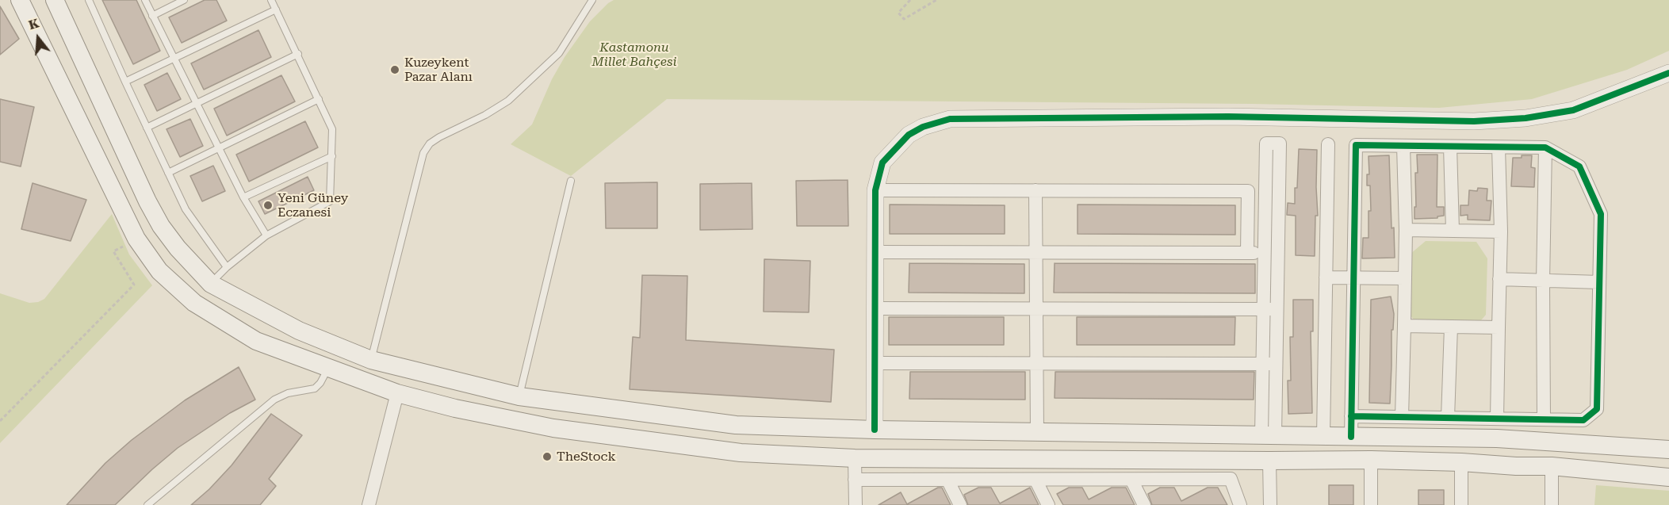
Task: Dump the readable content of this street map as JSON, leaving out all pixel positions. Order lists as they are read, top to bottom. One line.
{"parks":["Kastamonu Millet Bahçesi"],"places":["Kuzeykent Pazar Alanı","Yeni Güney Eczanesi","TheStock"],"north":"top"}
